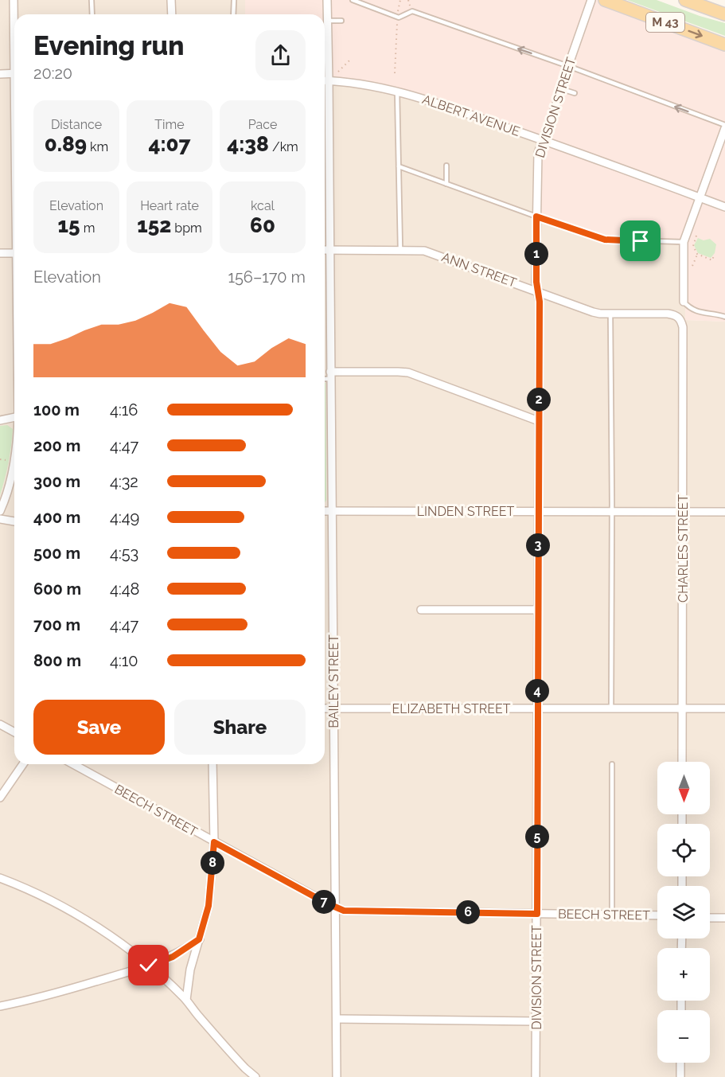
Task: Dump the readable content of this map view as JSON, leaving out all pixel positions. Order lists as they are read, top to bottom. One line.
{"streets":{"main road":["M 43"],"street":["DIVISION STREET","ALBERT AVENUE","ANN STREET","LINDEN STREET","CHARLES STREET","BAILEY STREET","ELIZABETH STREET","BEECH STREET"]},"crossings":[["DIVISION STREET","ALBERT AVENUE"],["DIVISION STREET","ANN STREET"],["DIVISION STREET","LINDEN STREET"],["DIVISION STREET","ELIZABETH STREET"],["DIVISION STREET","BEECH STREET"],["ALBERT AVENUE","BAILEY STREET"],["ANN STREET","CHARLES STREET"],["ANN STREET","BAILEY STREET"],["LINDEN STREET","CHARLES STREET"],["LINDEN STREET","BAILEY STREET"],["CHARLES STREET","ELIZABETH STREET"],["BAILEY STREET","ELIZABETH STREET"],["BAILEY STREET","BEECH STREET"]],"north":"bottom","page":{"heading":["Evening run","20:20"],"stats":[["Distance","0.89 km"],["Time","4:07"],["Pace","4:38 /km"],["Elevation","15 m"],["Heart rate","152 bpm"],["kcal","60"]],"pins":["1","2","3","4","5","8","7","6"],"chart":["Elevation","156–170 m"],"list":[{"name":"100 m","note":"4:16"},{"name":"200 m","note":"4:47"},{"name":"300 m","note":"4:32"},{"name":"400 m","note":"4:49"},{"name":"500 m","note":"4:53"},{"name":"600 m","note":"4:48"},{"name":"700 m","note":"4:47"},{"name":"800 m","note":"4:10"}],"buttons":["Save","Share"],"map_buttons":["+","−"]}}
